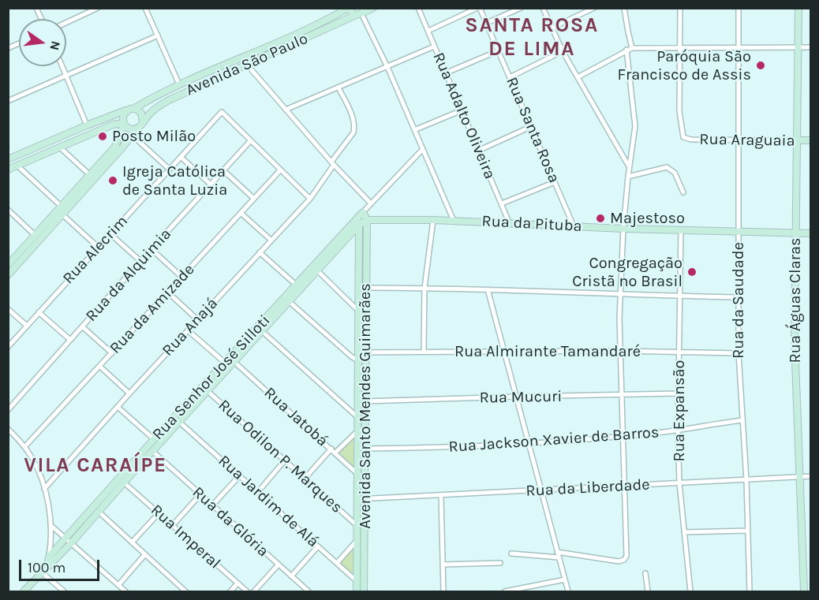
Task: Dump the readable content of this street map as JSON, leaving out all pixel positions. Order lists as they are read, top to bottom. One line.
{"streets":{"street":["Avenida São Paulo","Rua Adalto Oliveira","Rua Santa Rosa","Rua Araguaia","Rua da Pituba","Rua Alecrim","Rua da Alquimia","Rua da Saudade","Rua Águas Claras","Rua da Amizade","Rua Anajá","Rua Almirante Tamandaré","Rua Senhor José Silloti","Rua Mucuri","Avenida Santo Mendes Guimarães","Rua Expansão","Rua Jatobá","Rua Jackson Xavier de Barros","Rua Odilon P. Marques","Rua da Liberdade","Rua Jardim de Alá","Rua da Glória","Rua Imperal"]},"crossings":[["Rua Adalto Oliveira","Rua da Pituba"],["Rua Santa Rosa","Rua da Pituba"],["Rua Araguaia","Rua da Saudade"],["Rua Araguaia","Rua Águas Claras"],["Rua da Pituba","Rua da Saudade"],["Rua da Pituba","Rua Águas Claras"],["Rua da Pituba","Rua Senhor José Silloti"],["Rua da Pituba","Avenida Santo Mendes Guimarães"],["Rua da Pituba","Rua Expansão"],["Rua Alecrim","Rua da Alquimia"],["Rua da Saudade","Rua Almirante Tamandaré"],["Rua da Saudade","Rua Jackson Xavier de Barros"],["Rua da Saudade","Rua da Liberdade"],["Rua Águas Claras","Rua da Liberdade"],["Rua Almirante Tamandaré","Avenida Santo Mendes Guimarães"],["Rua Almirante Tamandaré","Rua Expansão"],["Rua Senhor José Silloti","Avenida Santo Mendes Guimarães"],["Rua Senhor José Silloti","Rua Jatobá"],["Rua Senhor José Silloti","Rua Odilon P. Marques"],["Rua Senhor José Silloti","Rua Jardim de Alá"],["Rua Senhor José Silloti","Rua da Glória"],["Rua Senhor José Silloti","Rua Imperal"],["Rua Mucuri","Avenida Santo Mendes Guimarães"],["Rua Mucuri","Rua Expansão"],["Avenida Santo Mendes Guimarães","Rua Jatobá"],["Avenida Santo Mendes Guimarães","Rua Jackson Xavier de Barros"],["Avenida Santo Mendes Guimarães","Rua Odilon P. Marques"],["Avenida Santo Mendes Guimarães","Rua da Liberdade"],["Avenida Santo Mendes Guimarães","Rua Jardim de Alá"],["Rua Expansão","Rua Jackson Xavier de Barros"],["Rua Expansão","Rua da Liberdade"]],"districts":["SANTA ROSA DE LIMA","VILA CARAÍPE"],"places":["Paróquia São Francisco de Assis","Posto Milão","Igreja Católica de Santa Luzia","Majestoso","Congregação Cristã no Brasil"],"scale_bar":"100 m","north":"right"}
